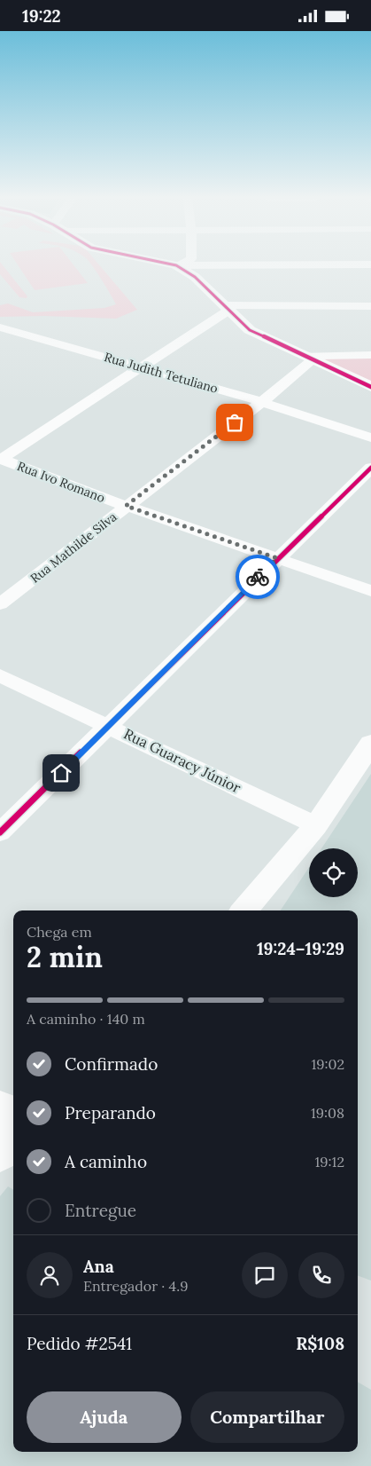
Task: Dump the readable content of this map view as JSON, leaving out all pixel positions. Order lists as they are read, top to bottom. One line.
{"streets":{"street":["Rua Judith Tetuliano","Rua Ivo Romano","Rua Mathilde Silva","Rua Guaracy Júnior"]},"crossings":[["Rua Judith Tetuliano","Rua Mathilde Silva"],["Rua Ivo Romano","Rua Mathilde Silva"]],"page":{"status":"19:22","heading":["2 min","Chega em","19:24–19:29"],"panel":["Ana","Entregador · 4.9","Pedido #2541","R$108"],"bar":"A caminho · 140 m","list":[["Confirmado","19:02"],["Preparando","19:08"],["A caminho","19:12"],"Entregue"],"buttons":["Ajuda","Compartilhar"]}}
